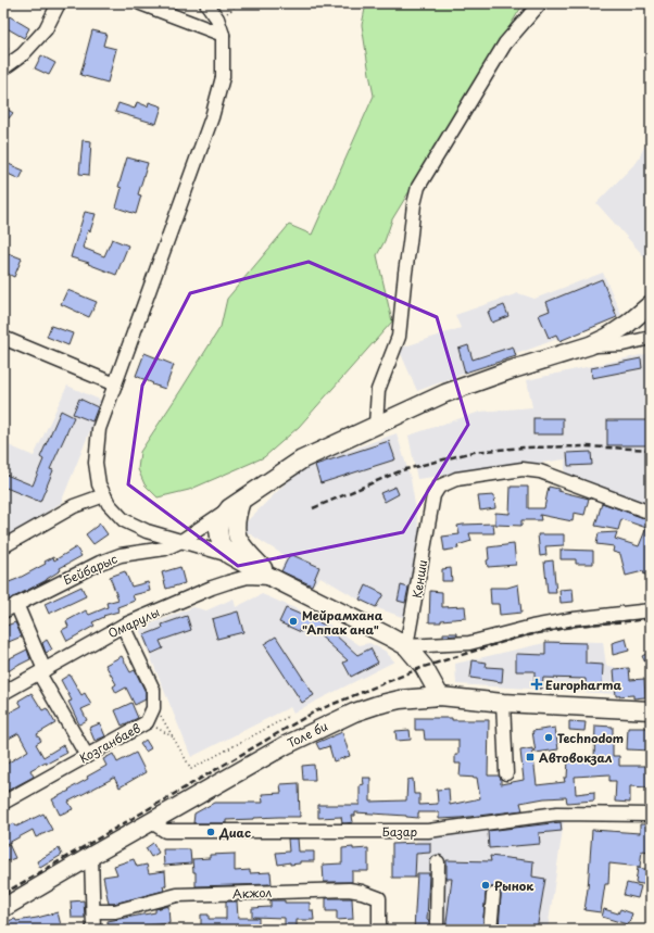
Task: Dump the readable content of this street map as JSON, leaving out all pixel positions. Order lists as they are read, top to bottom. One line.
{"streets":{"main road":["Толе би"],"street":["Бейбарыс","Кенши","Омарулы","Козганбаев","Базар","Акжол"]},"crossings":[["Омарулы","Козганбаев"],["Толе би","Базар"]],"places":{"other":["Мейрамхана \"Аппак ана\"","Technodom","Диас","Рынок"],"health":["Europharma"],"transit":["Автовокзал"]}}
